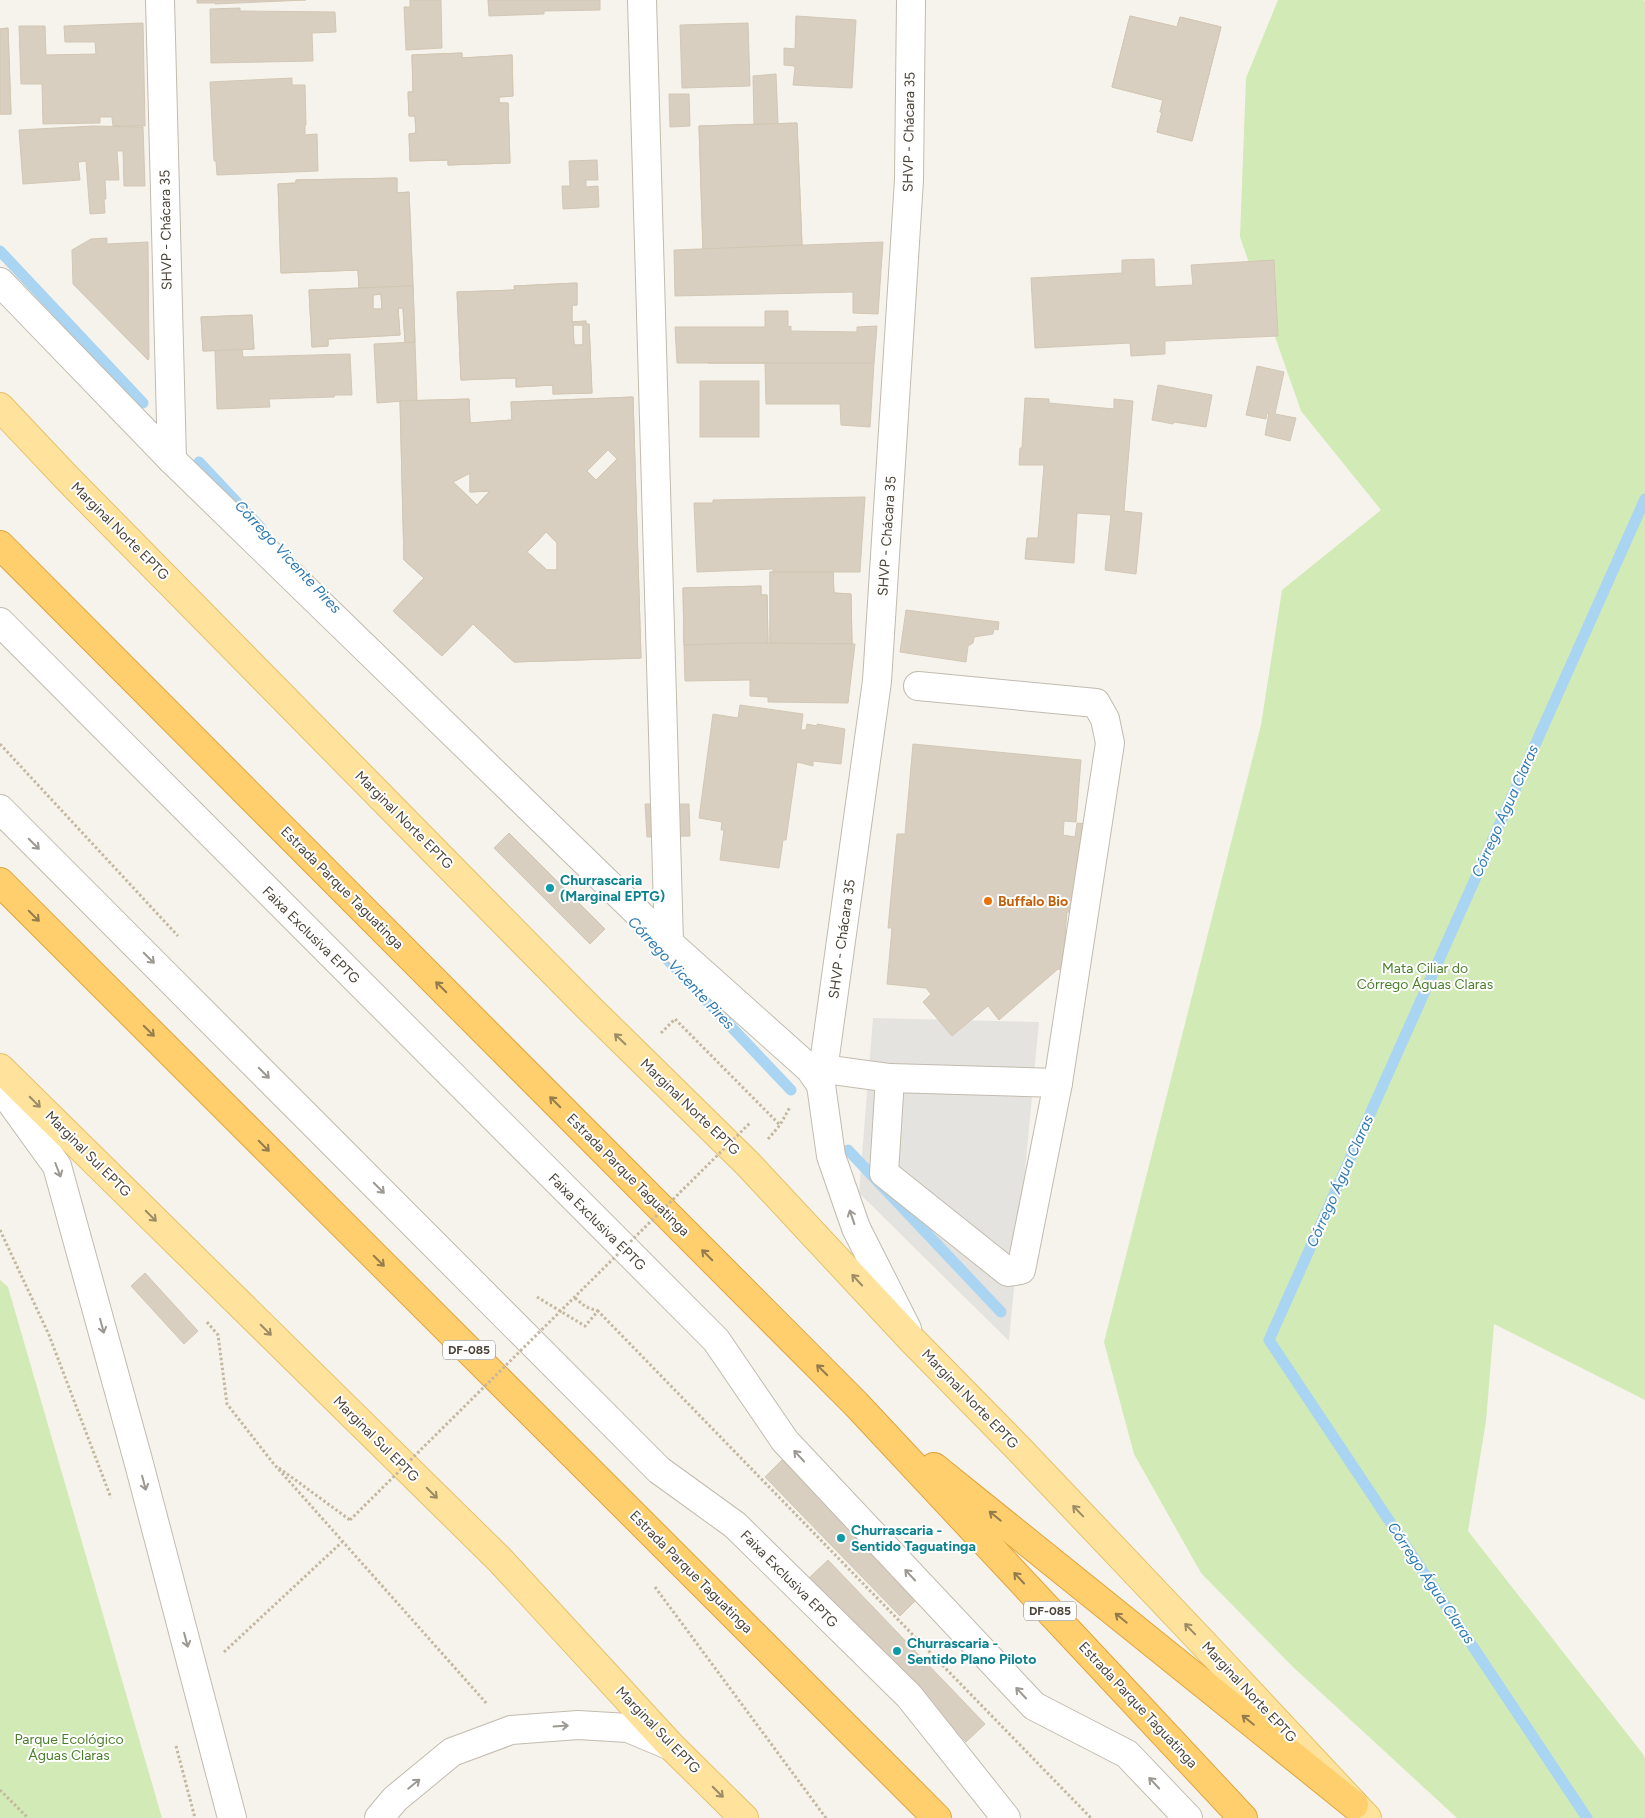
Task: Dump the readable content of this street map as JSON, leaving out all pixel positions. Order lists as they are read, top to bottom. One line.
{"streets":{"highway":["Estrada Parque Taguatinga","DF-085"],"main road":["Marginal Norte EPTG","Marginal Sul EPTG"],"street":["SHVP - Chácara 35","Faixa Exclusiva EPTG"]},"crossings":[["SHVP - Chácara 35","Marginal Norte EPTG"]],"one_way":["Marginal Norte EPTG","Marginal Sul EPTG"],"water":["Córrego Vicente Pires","Córrego Água Claras"],"parks":["Mata Ciliar do Córrego Águas Claras","Parque Ecológico Águas Claras"],"places":["Churrascaria (Marginal EPTG)","Buffalo Bio","Churrascaria - Sentido Taguatinga","Churrascaria - Sentido Plano Piloto"]}
